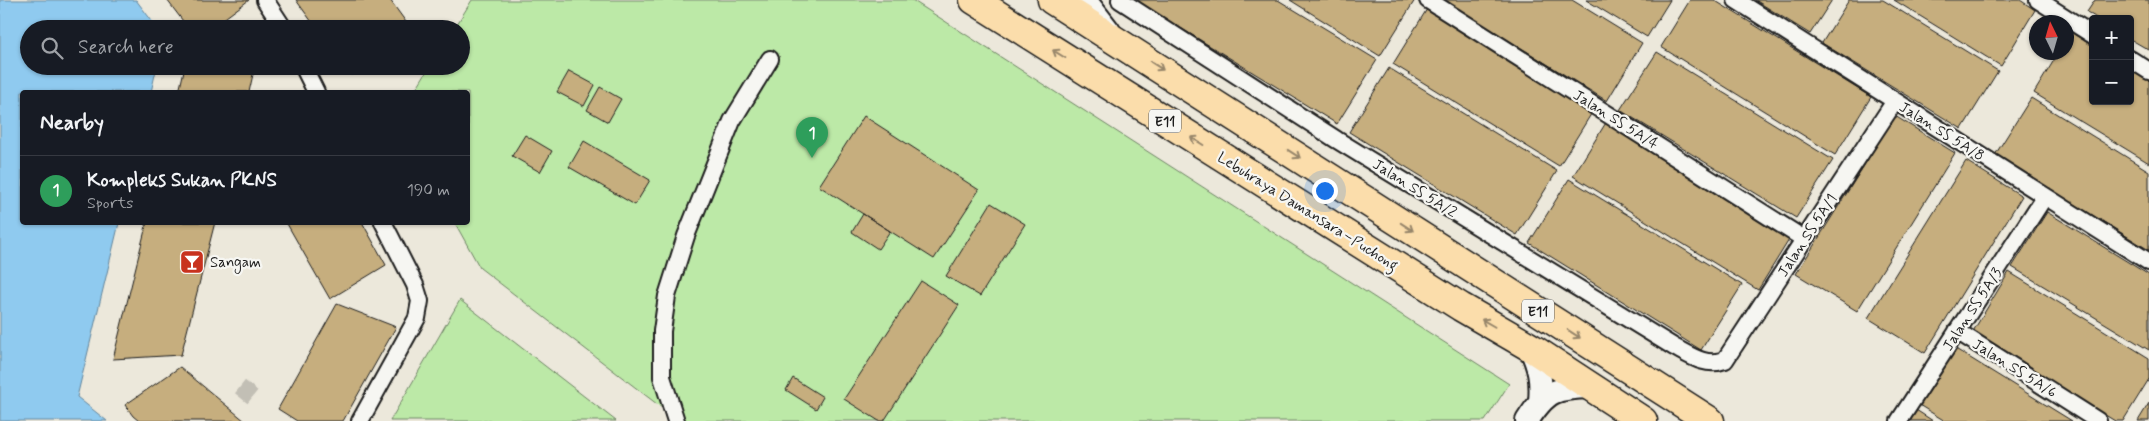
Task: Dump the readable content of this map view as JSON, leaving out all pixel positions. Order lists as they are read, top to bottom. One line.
{"streets":{"highway":["E11","Lebuhraya Damansara–Puchong"],"street":["Jalan SS 5A/4","Jalan SS 5A/8","Jalan SS 5A/2","Jalan SS 5A/1","Jalan SS 5A/3","Jalan SS 5A/6"]},"crossings":[["Jalan SS 5A/4","Jalan SS 5A/1"],["Jalan SS 5A/8","Jalan SS 5A/1"],["Jalan SS 5A/8","Jalan SS 5A/3"],["Jalan SS 5A/2","Jalan SS 5A/1"],["Jalan SS 5A/3","Jalan SS 5A/6"]],"places":{"bar":["Sangam"]},"north":"top","page":{"map_buttons":["+","−"],"search":"Search here","heading":"Nearby","pins":"1","list":[{"mark":"1","name":"Kompleks Sukan PKNS","note":"Sports","value":"190 m"}]}}
